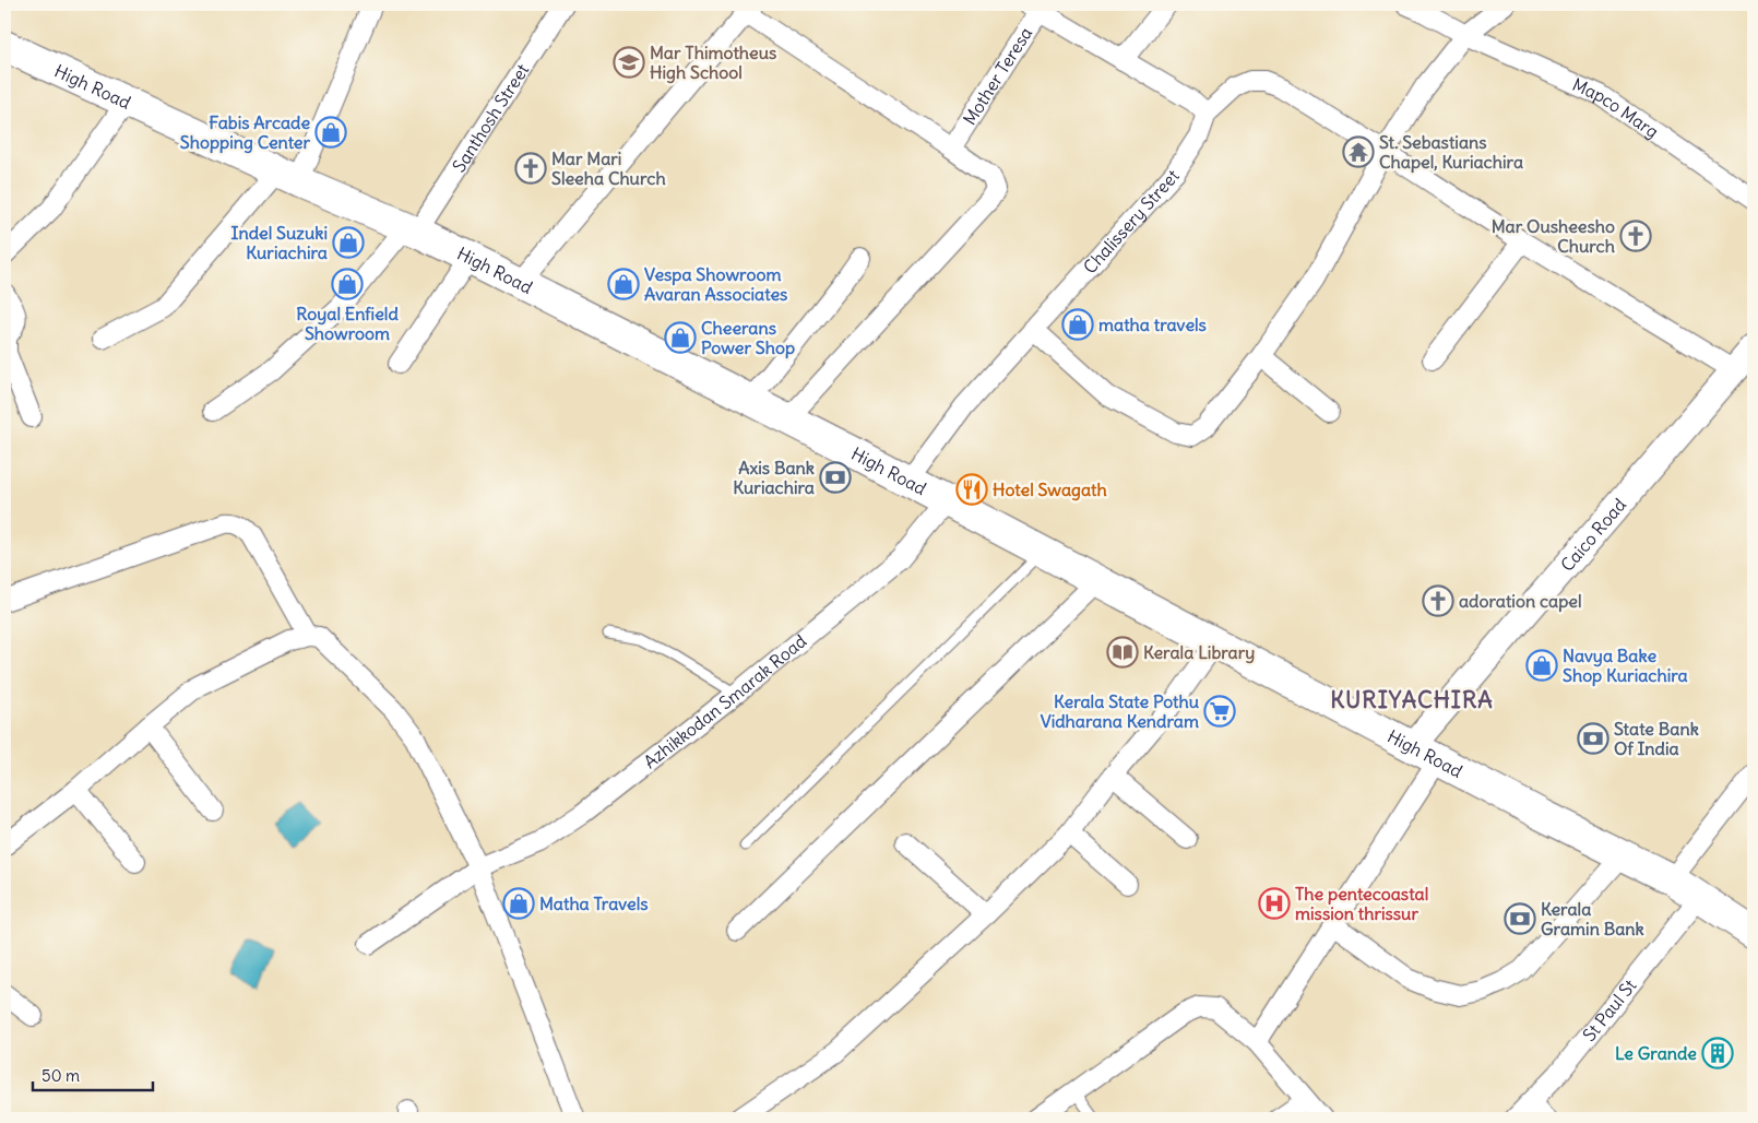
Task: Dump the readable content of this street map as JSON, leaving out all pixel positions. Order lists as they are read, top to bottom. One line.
{"streets":{"main road":["High Road"],"street":["Mother Teresa","Mapco Marg","Santhosh Street","Chalissery Street","Caico Road","Azhikkodan Smarak Road","St Paul St"]},"crossings":[["High Road","Santhosh Street"],["High Road","Chalissery Street"],["High Road","Caico Road"],["High Road","Azhikkodan Smarak Road"],["High Road","St Paul St"]],"districts":["KURIYACHIRA"],"places":{"school or university":["Mar Thimotheus High School"],"shop":["Fabis Arcade Shopping Center","Indel Suzuki Kuriachira","Royal Enfield Showroom","Vespa Showroom Avaran Associates","matha travels","Cheerans Power Shop","Navya Bake Shop Kuriachira","Matha Travels"],"temple":["St. Sebastians Chapel, Kuriachira"],"church":["Mar Mari Sleeha Church","Mar Ousheesho Church","adoration capel"],"bank":["Axis Bank Kuriachira","State Bank Of India","Kerala Gramin Bank"],"restaurant":["Hotel Swagath"],"library":["Kerala Library"],"supermarket":["Kerala State Pothu Vidharana Kendram"],"hospital":["The pentecoastal mission thrissur"],"building":["Le Grande"]},"scale_bar":"50 m"}
